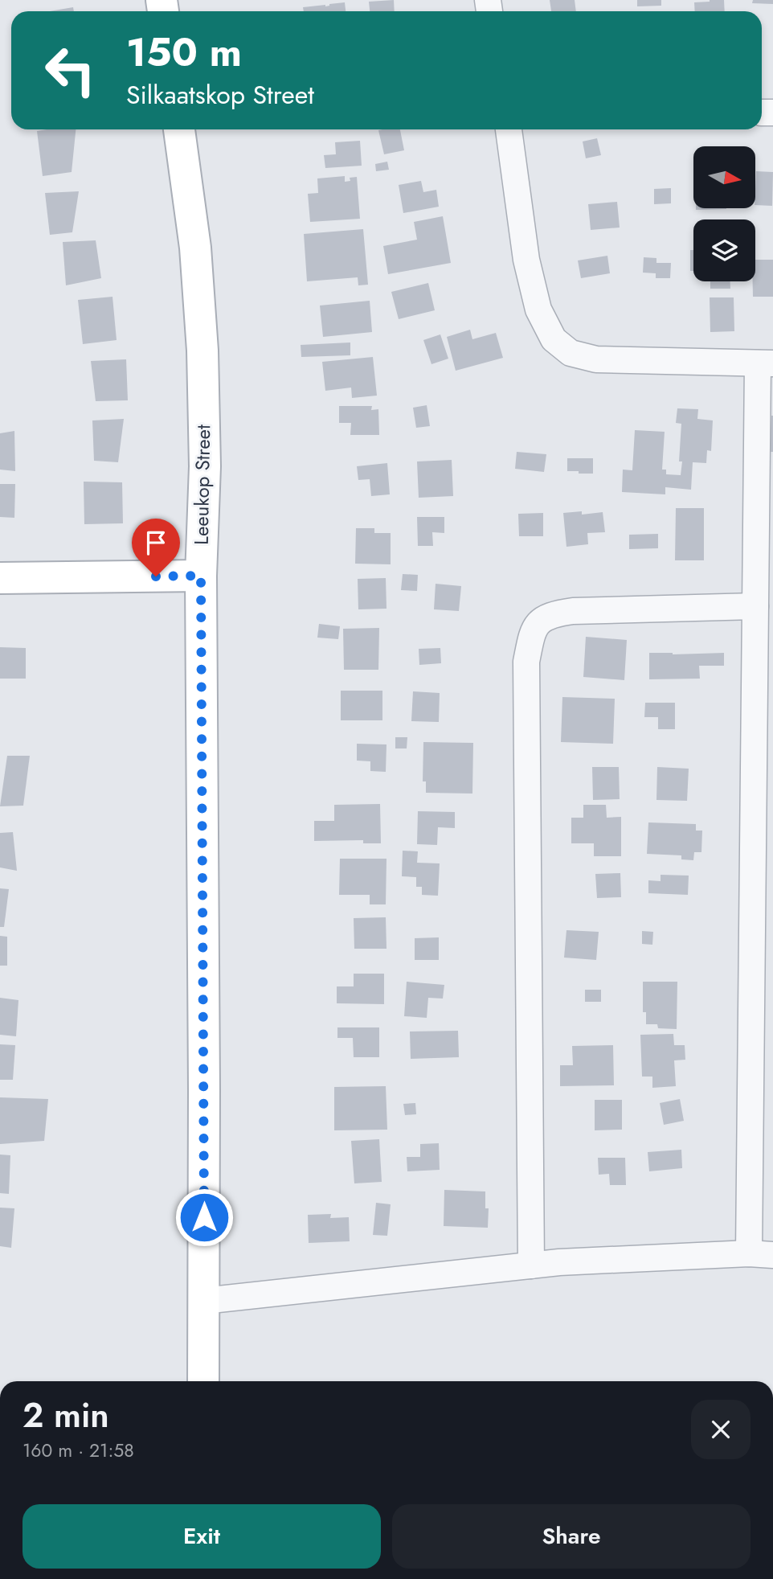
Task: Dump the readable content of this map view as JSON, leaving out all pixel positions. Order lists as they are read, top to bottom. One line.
{"streets":{"street":["Leeukop Street"]},"north":"right","page":{"turn":["150 m","Silkaatskop Street"],"heading":["2 min","160 m · 21:58"],"buttons":["Exit","Share"]}}
